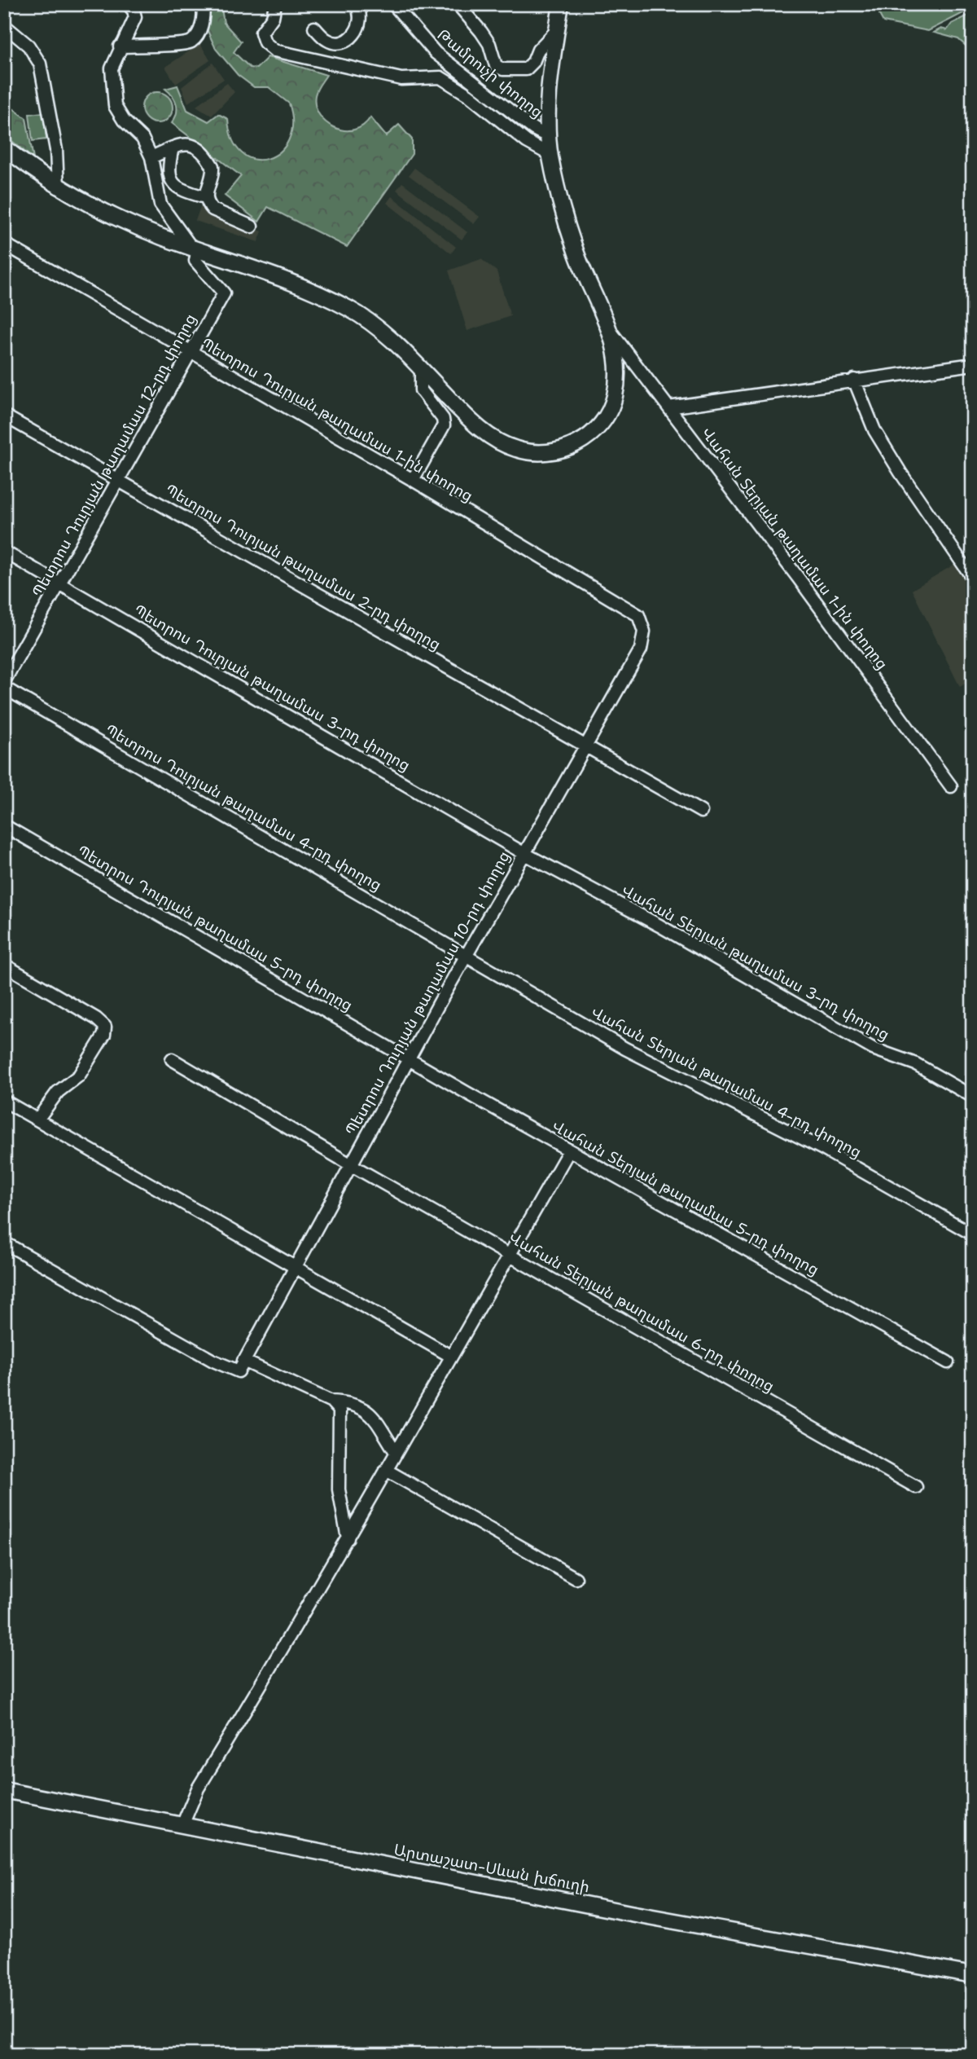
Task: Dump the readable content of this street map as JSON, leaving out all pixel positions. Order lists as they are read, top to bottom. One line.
{"streets":{"main road":["Արտաշատ-Սևան խճուղի"],"street":["Թամրուչի փողոց","Պետրոս Դուրյան թաղամաս 1-ին փողոց","Պետրոս Դուրյան թաղամաս 12-րդ փողոց","Վահան Տերյան թաղամաս 1-ին փողոց","Պետրոս Դուրյան թաղամաս 2-րդ փողոց","Պետրոս Դուրյան թաղամաս 3-րդ փողոց","Պետրոս Դուրյան թաղամաս 4-րդ փողոց","Պետրոս Դուրյան թաղամաս 5-րդ փողոց","Վահան Տերյան թաղամաս 3-րդ փողոց","Պետրոս Դուրյան թաղամաս 10-րդ փողոց","Վահան Տերյան թաղամաս 4-րդ փողոց","Վահան Տերյան թաղամաս 5-րդ փողոց","Վահան Տերյան թաղամաս 6-րդ փողոց"]},"crossings":[["Պետրոս Դուրյան թաղամաս 1-ին փողոց","Պետրոս Դուրյան թաղամաս 12-րդ փողոց"],["Պետրոս Դուրյան թաղամաս 1-ին փողոց","Պետրոս Դուրյան թաղամաս 10-րդ փողոց"],["Պետրոս Դուրյան թաղամաս 12-րդ փողոց","Պետրոս Դուրյան թաղամաս 2-րդ փողոց"],["Պետրոս Դուրյան թաղամաս 12-րդ փողոց","Պետրոս Դուրյան թաղամաս 3-րդ փողոց"],["Պետրոս Դուրյան թաղամաս 2-րդ փողոց","Պետրոս Դուրյան թաղամաս 10-րդ փողոց"],["Պետրոս Դուրյան թաղամաս 3-րդ փողոց","Վահան Տերյան թաղամաս 3-րդ փողոց"],["Պետրոս Դուրյան թաղամաս 3-րդ փողոց","Պետրոս Դուրյան թաղամաս 10-րդ փողոց"],["Պետրոս Դուրյան թաղամաս 4-րդ փողոց","Պետրոս Դուրյան թաղամաս 10-րդ փողոց"],["Պետրոս Դուրյան թաղամաս 4-րդ փողոց","Վահան Տերյան թաղամաս 4-րդ փողոց"],["Պետրոս Դուրյան թաղամաս 5-րդ փողոց","Պետրոս Դուրյան թաղամաս 10-րդ փողոց"],["Պետրոս Դուրյան թաղամաս 5-րդ փողոց","Վահան Տերյան թաղամաս 5-րդ փողոց"],["Վահան Տերյան թաղամաս 3-րդ փողոց","Պետրոս Դուրյան թաղամաս 10-րդ փողոց"],["Պետրոս Դուրյան թաղամաս 10-րդ փողոց","Վահան Տերյան թաղամաս 4-րդ փողոց"],["Պետրոս Դուրյան թաղամաս 10-րդ փողոց","Վահան Տերյան թաղամաս 5-րդ փողոց"],["Պետրոս Դուրյան թաղամաս 10-րդ փողոց","Վահան Տերյան թաղամաս 6-րդ փողոց"]]}
